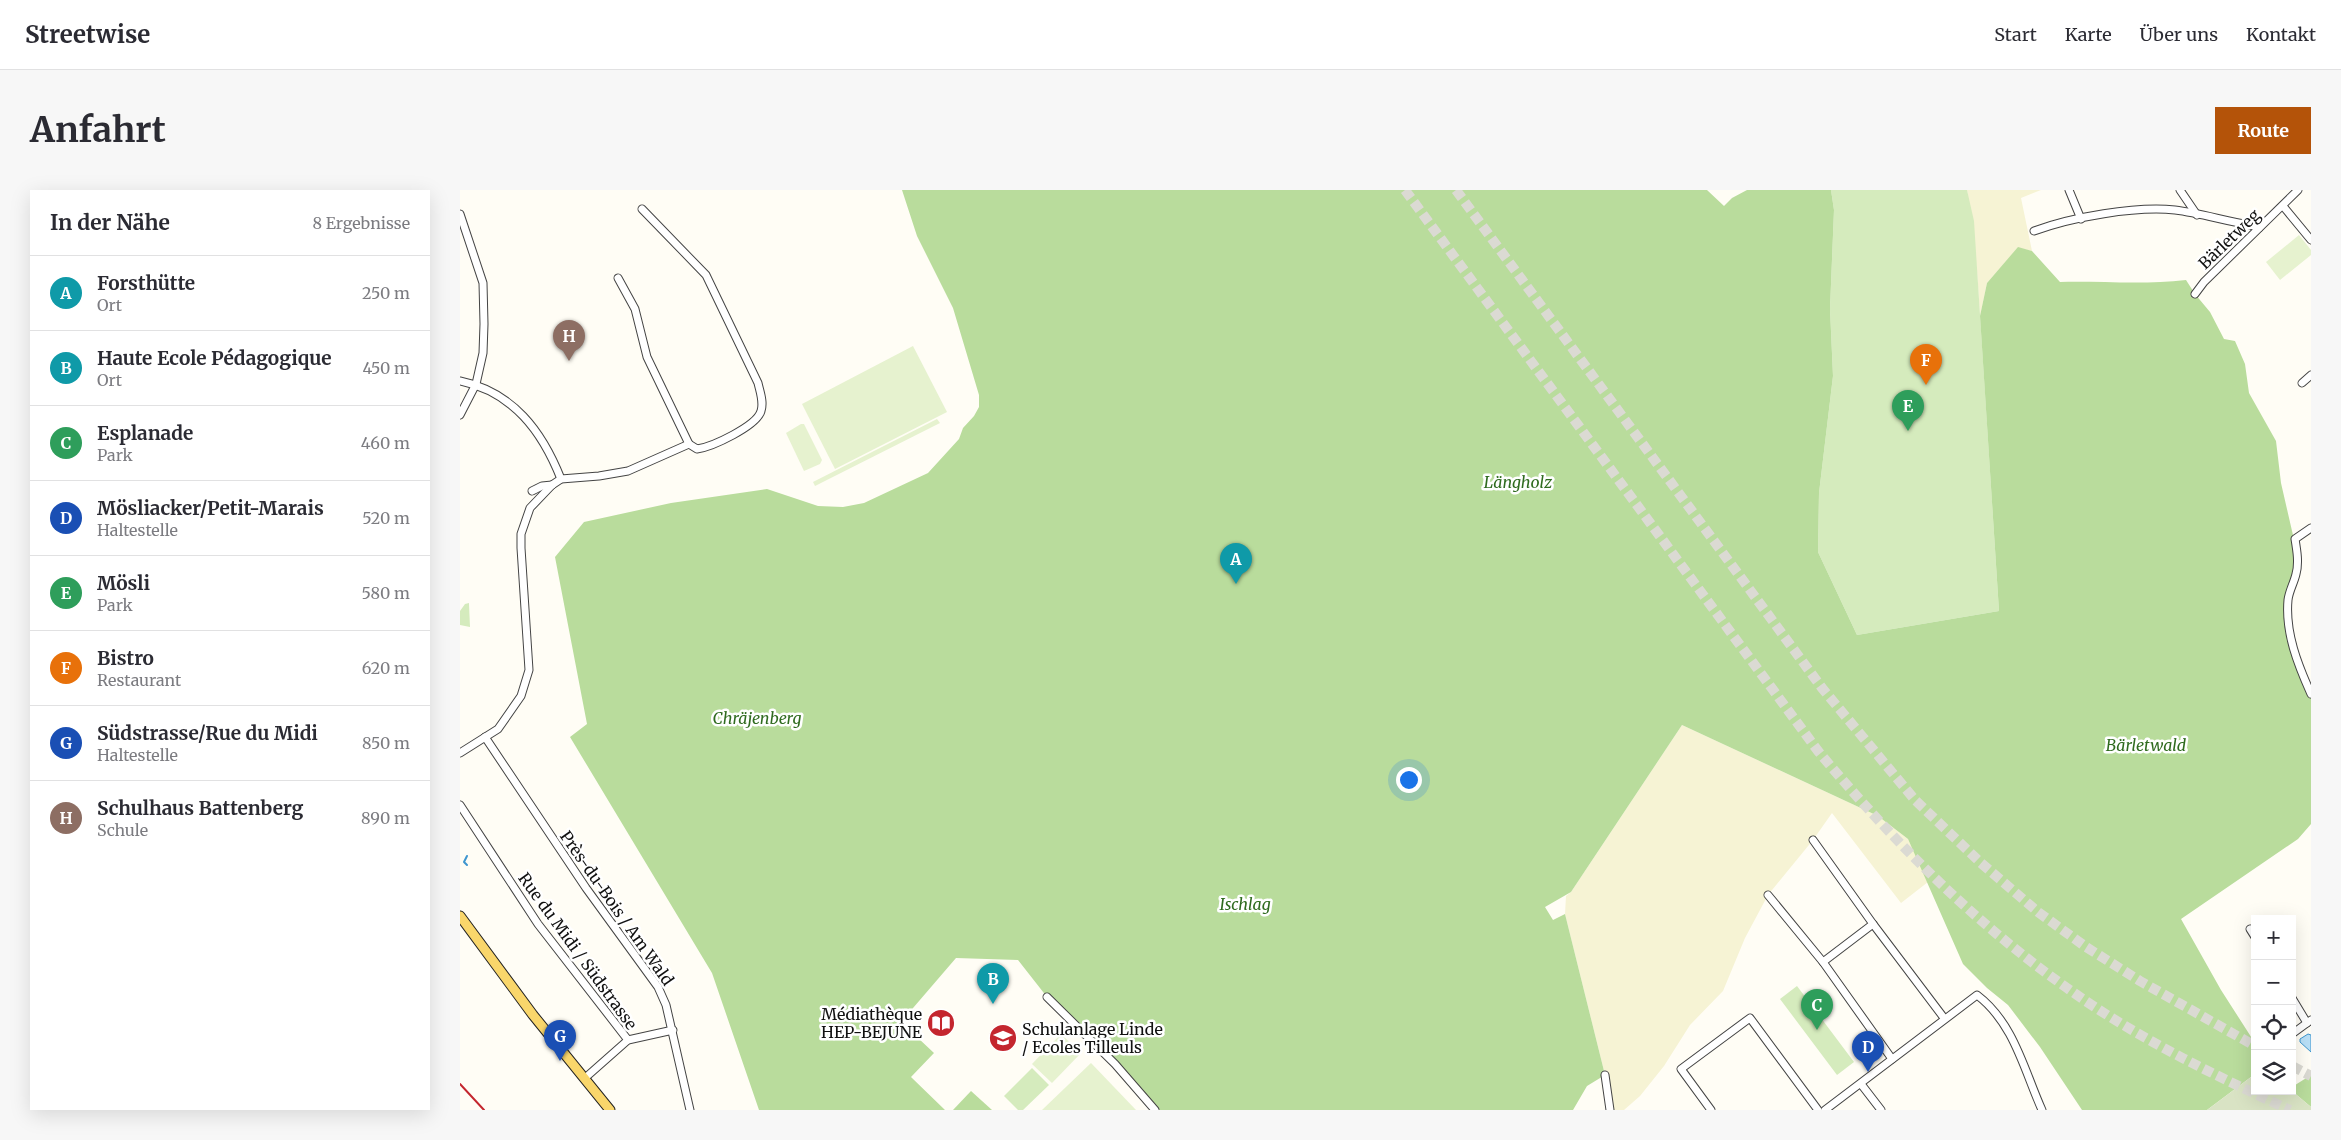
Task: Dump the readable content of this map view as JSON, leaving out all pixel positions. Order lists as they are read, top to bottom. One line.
{"streets":{"street":["Bärletweg","Près-du-Bois / Am Wald","Rue du Midi / Südstrasse"]},"parks":["Längholz","Chräjenberg","Bärletwald","Ischlag"],"places":{"library":["Médiathèque HEP-BEJUNE"],"school or university":["Schulanlage Linde / Ecoles Tilleuls"]},"page":{"header":"Streetwise","nav":["Start","Karte","Über uns","Kontakt"],"buttons":"Route","title":"Anfahrt","heading":["In der Nähe","8 Ergebnisse"],"list":[{"mark":"A","name":"Forsthütte","note":"Ort","value":"250 m"},{"mark":"B","name":"Haute Ecole Pédagogique","note":"Ort","value":"450 m"},{"mark":"C","name":"Esplanade","note":"Park","value":"460 m"},{"mark":"D","name":"Mösliacker/Petit-Marais","note":"Haltestelle","value":"520 m"},{"mark":"E","name":"Mösli","note":"Park","value":"580 m"},{"mark":"F","name":"Bistro","note":"Restaurant","value":"620 m"},{"mark":"G","name":"Südstrasse/Rue du Midi","note":"Haltestelle","value":"850 m"},{"mark":"H","name":"Schulhaus Battenberg","note":"Schule","value":"890 m"}],"pins":["H","F","E","A","B","C","G","D"],"map_buttons":["+","−"]}}
